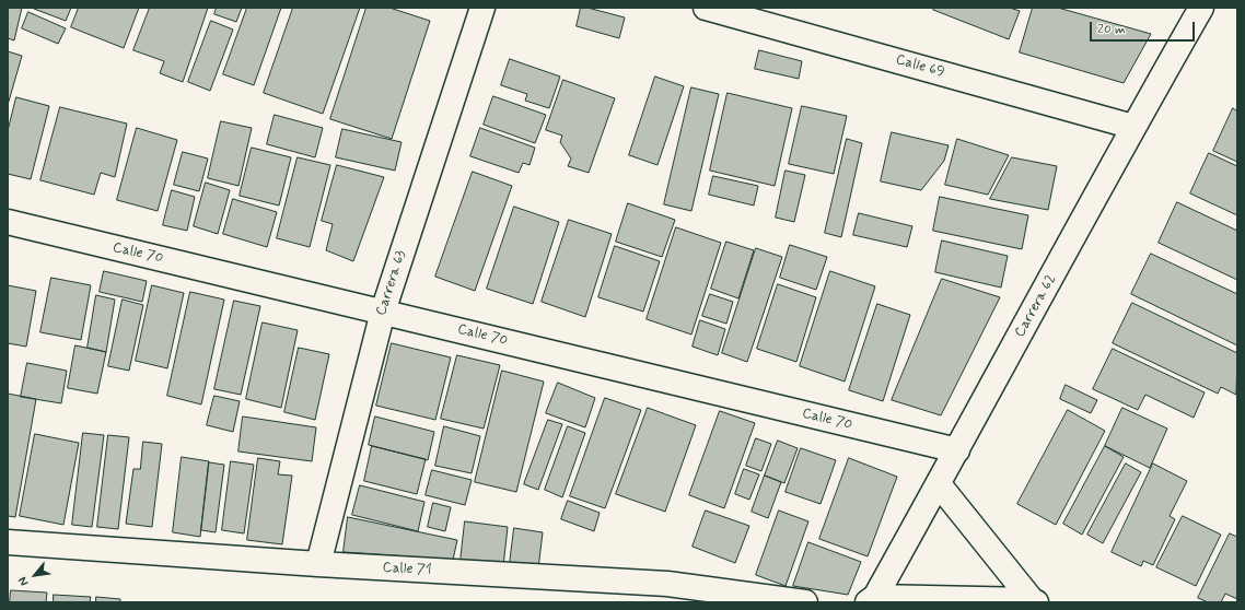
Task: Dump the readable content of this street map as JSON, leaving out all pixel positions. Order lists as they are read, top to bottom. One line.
{"streets":{"street":["Calle 69","Calle 70","Carrera 63","Carrera 62","Calle 71"]},"crossings":[["Calle 69","Carrera 62"],["Calle 70","Carrera 63"],["Calle 70","Carrera 62"],["Carrera 63","Calle 71"]],"scale_bar":"20 m","north":"bottom left"}
